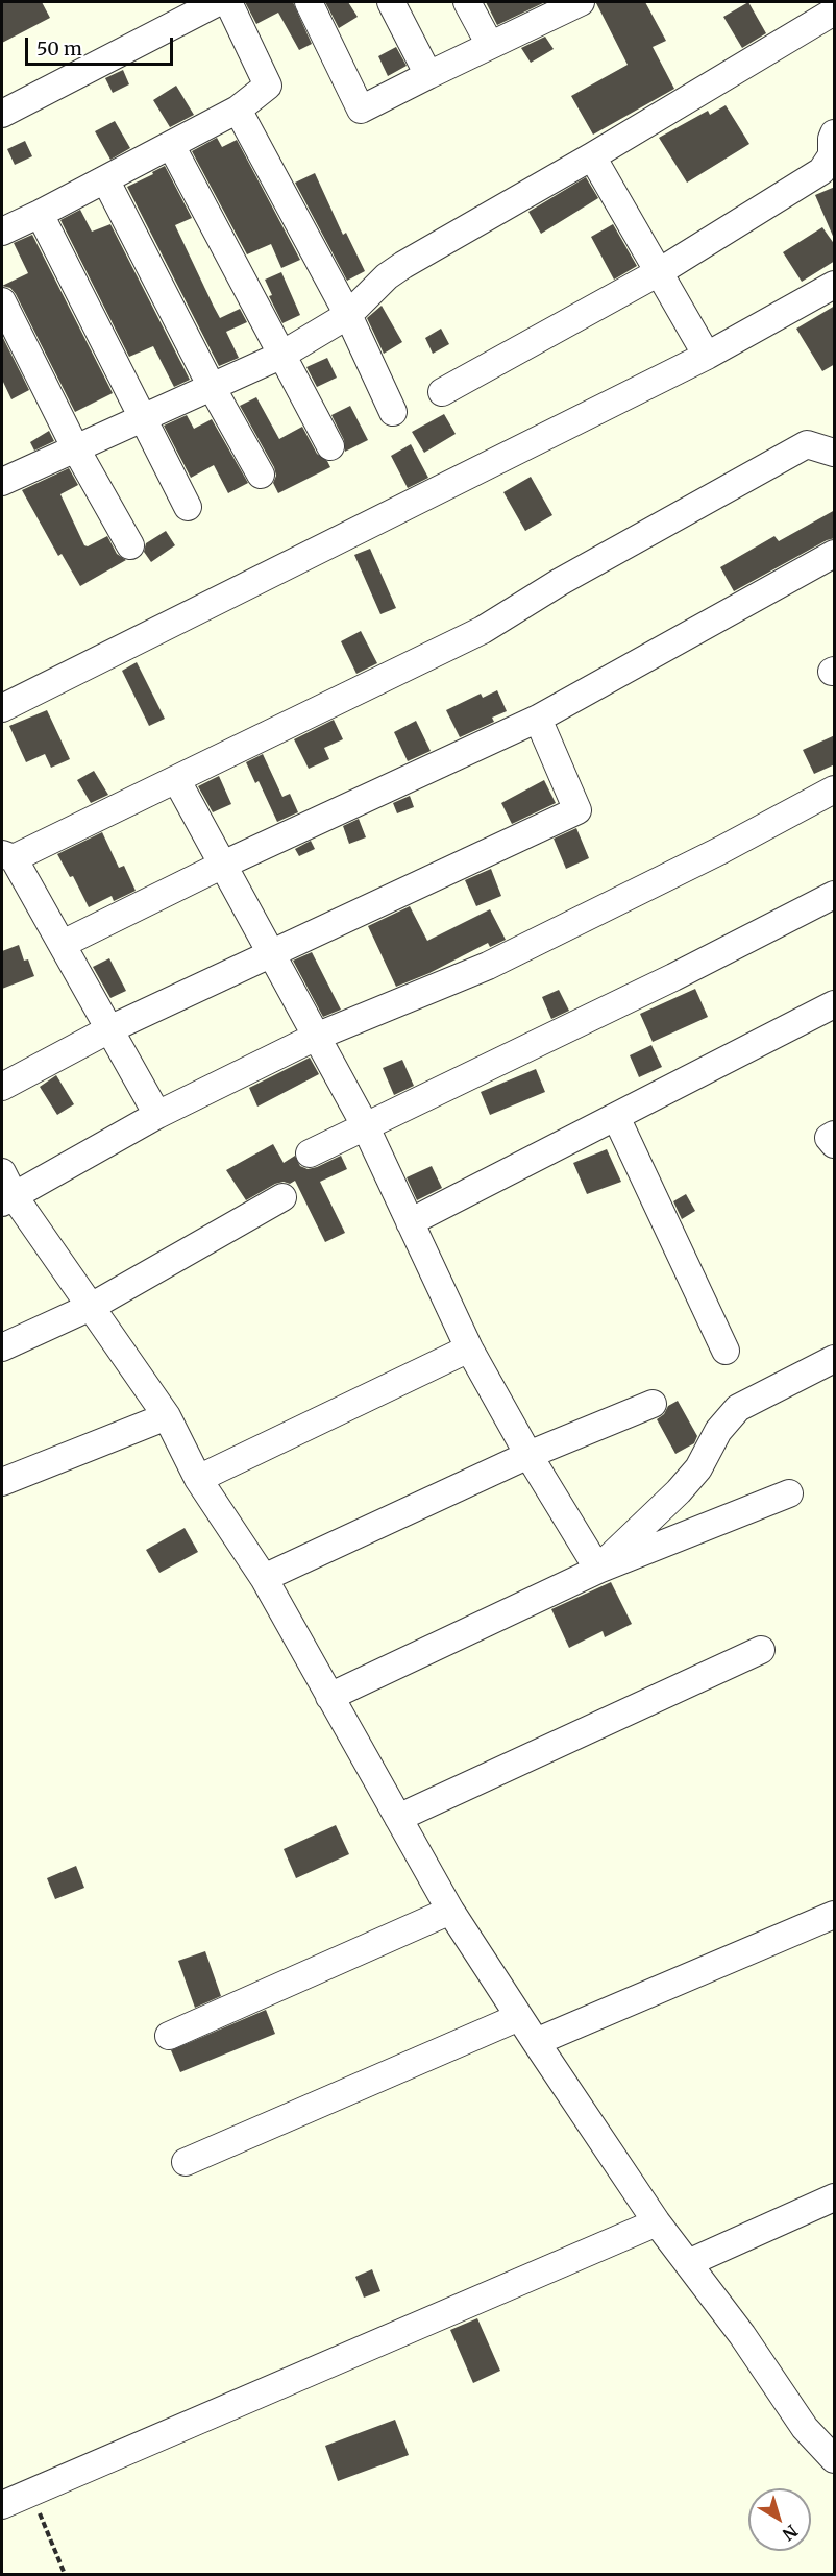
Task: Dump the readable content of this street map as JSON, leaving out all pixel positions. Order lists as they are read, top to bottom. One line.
{"scale_bar":"50 m","north":"bottom right"}
